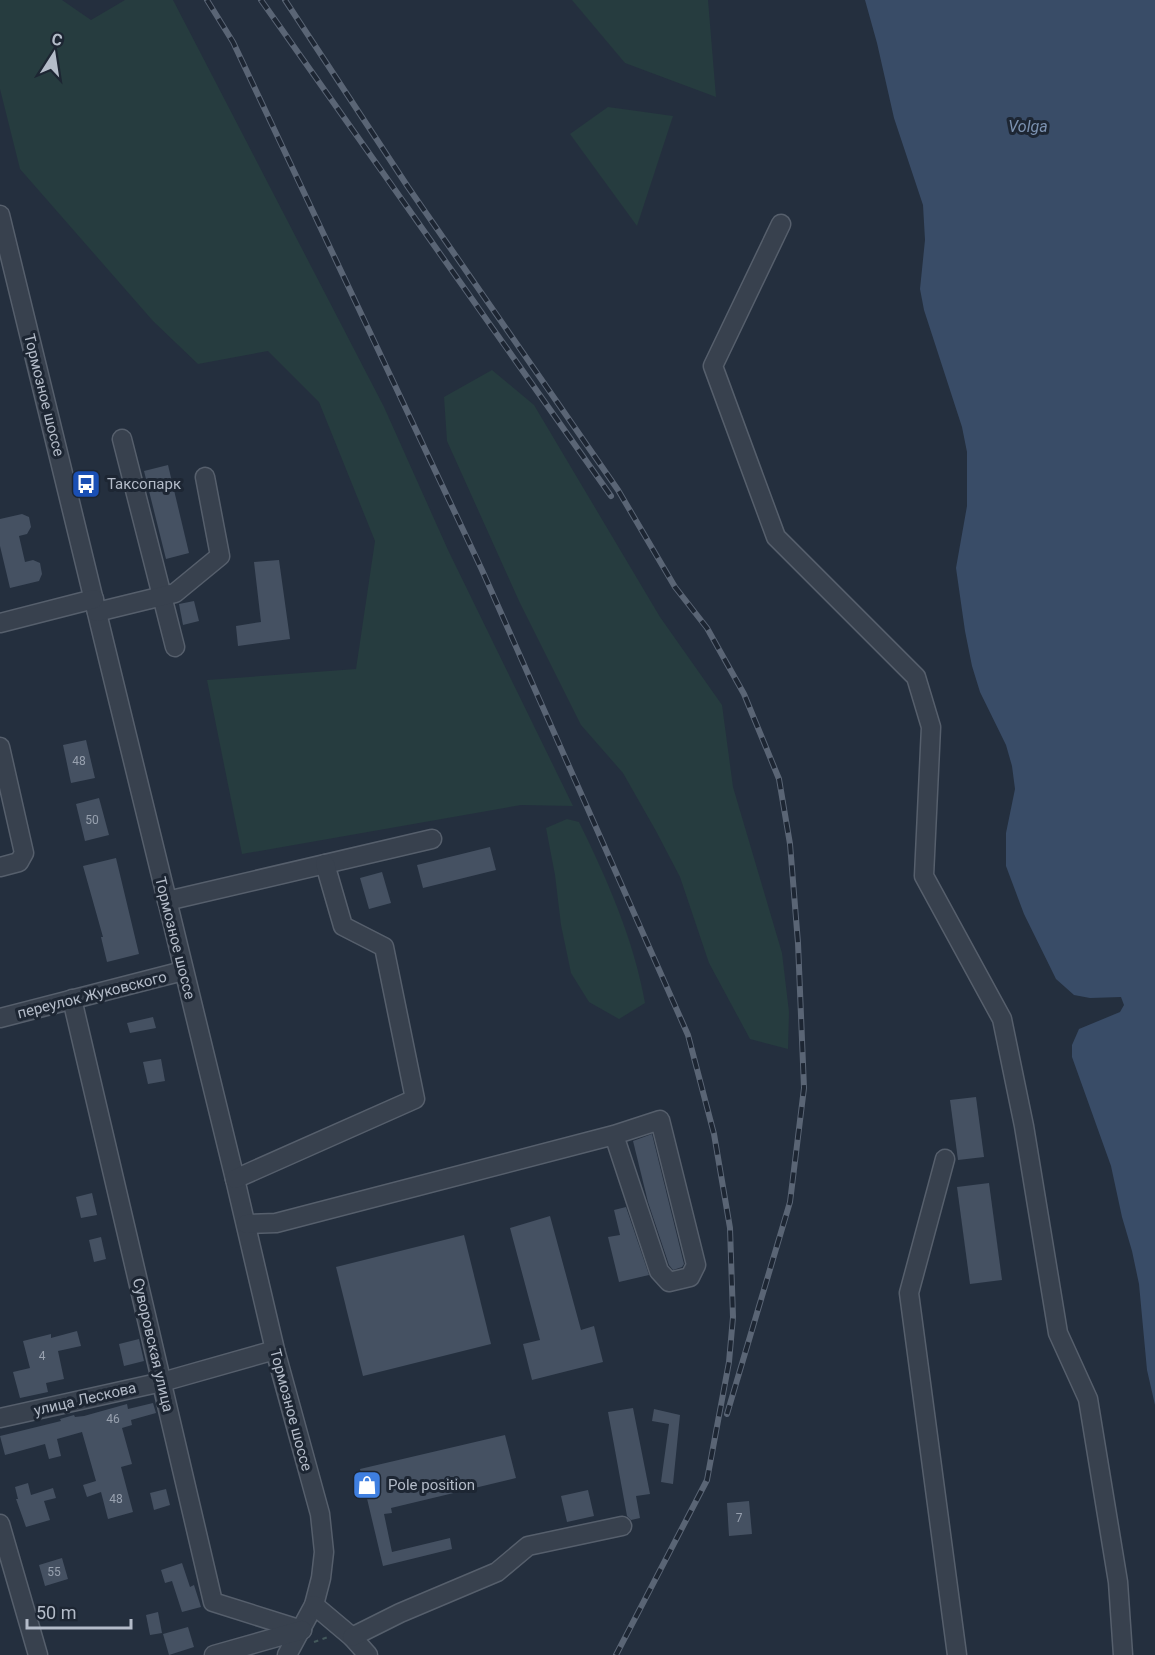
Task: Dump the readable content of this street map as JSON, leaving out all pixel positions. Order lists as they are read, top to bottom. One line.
{"streets":{"street":["Тормозное шоссе","переулок Жуковского","Суворовская улица","улица Лескова"]},"crossings":[["Тормозное шоссе","переулок Жуковского"],["Тормозное шоссе","Суворовская улица"],["Тормозное шоссе","улица Лескова"],["переулок Жуковского","Суворовская улица"],["Суворовская улица","улица Лескова"]],"water":["Volga"],"places":{"bus stop":["Таксопарк"],"shop":["Pole position"]},"house_numbers":["48","50","4","46","48","7","55"],"scale_bar":"50 m","north":"top"}
